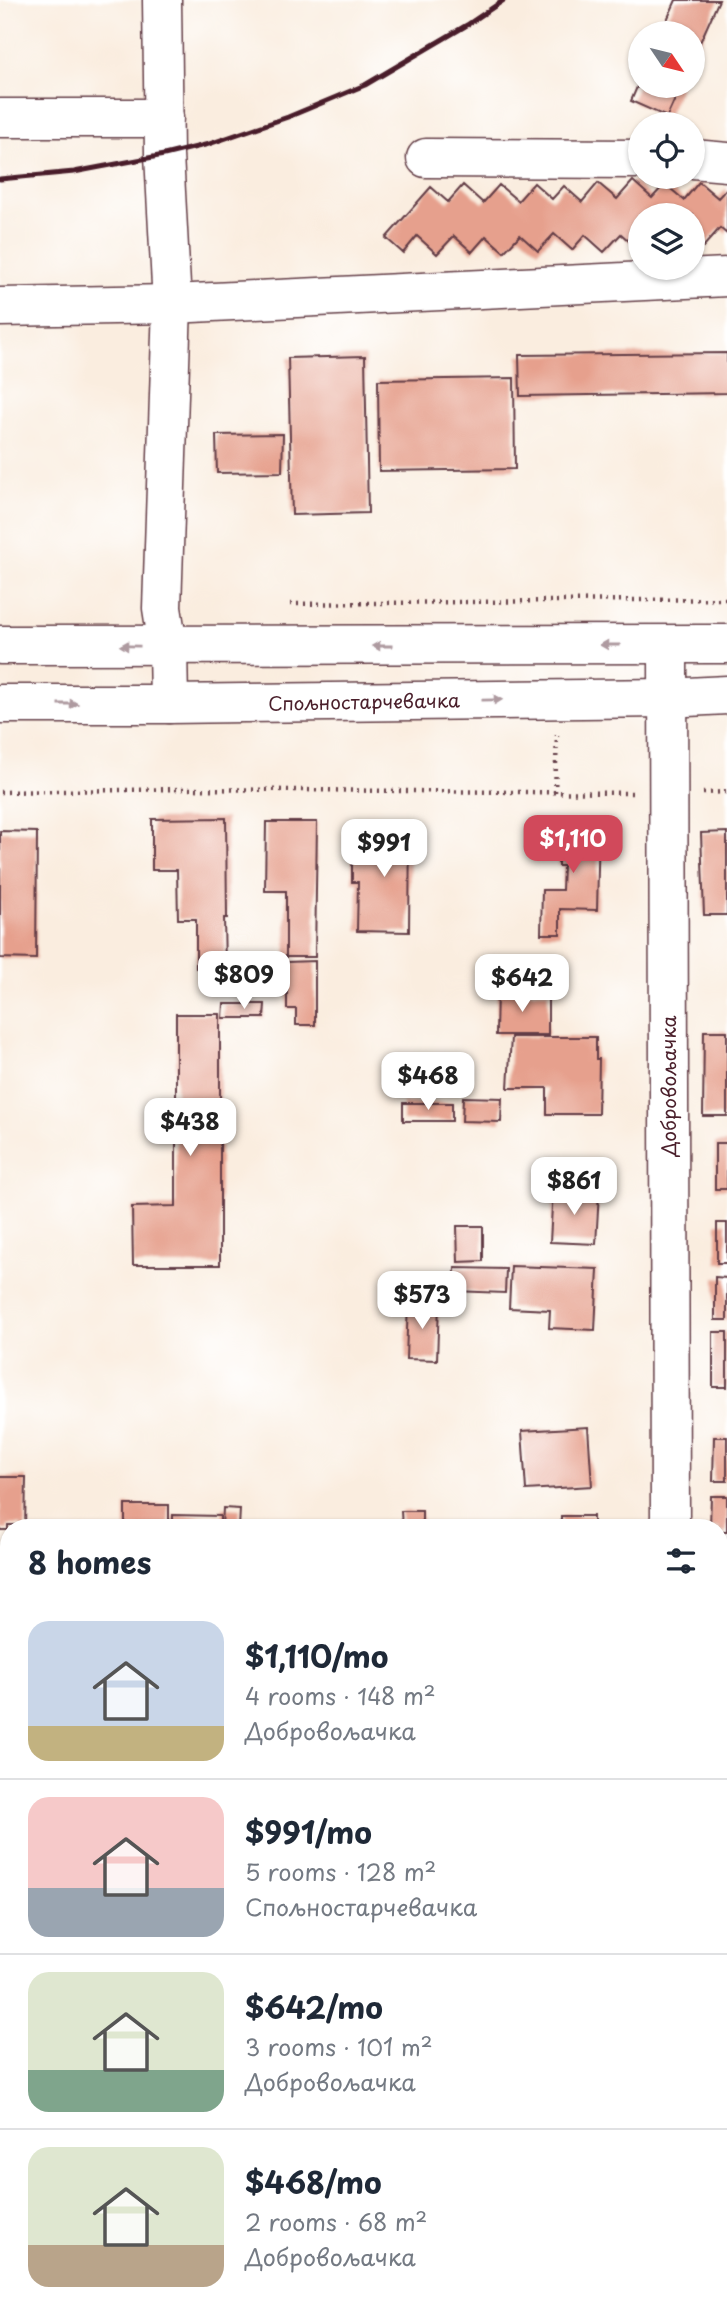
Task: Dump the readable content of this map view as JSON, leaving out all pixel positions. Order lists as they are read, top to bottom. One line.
{"streets":{"street":["Спољностарчевачка","Добровољачка"]},"crossings":[["Спољностарчевачка","Добровољачка"]],"north":"bottom right","page":{"price":["$1,110","$991","$809","$642","$468","$438","$861","$573"],"heading":"8 homes","list":[{"name":"$1,110/mo","note":"4 rooms · 148 m² · Добровољачка"},{"name":"$991/mo","note":"5 rooms · 128 m² · Спољностарчевачка"},{"name":"$642/mo","note":"3 rooms · 101 m² · Добровољачка"},{"name":"$468/mo","note":"2 rooms · 68 m² · Добровољачка"}]}}
